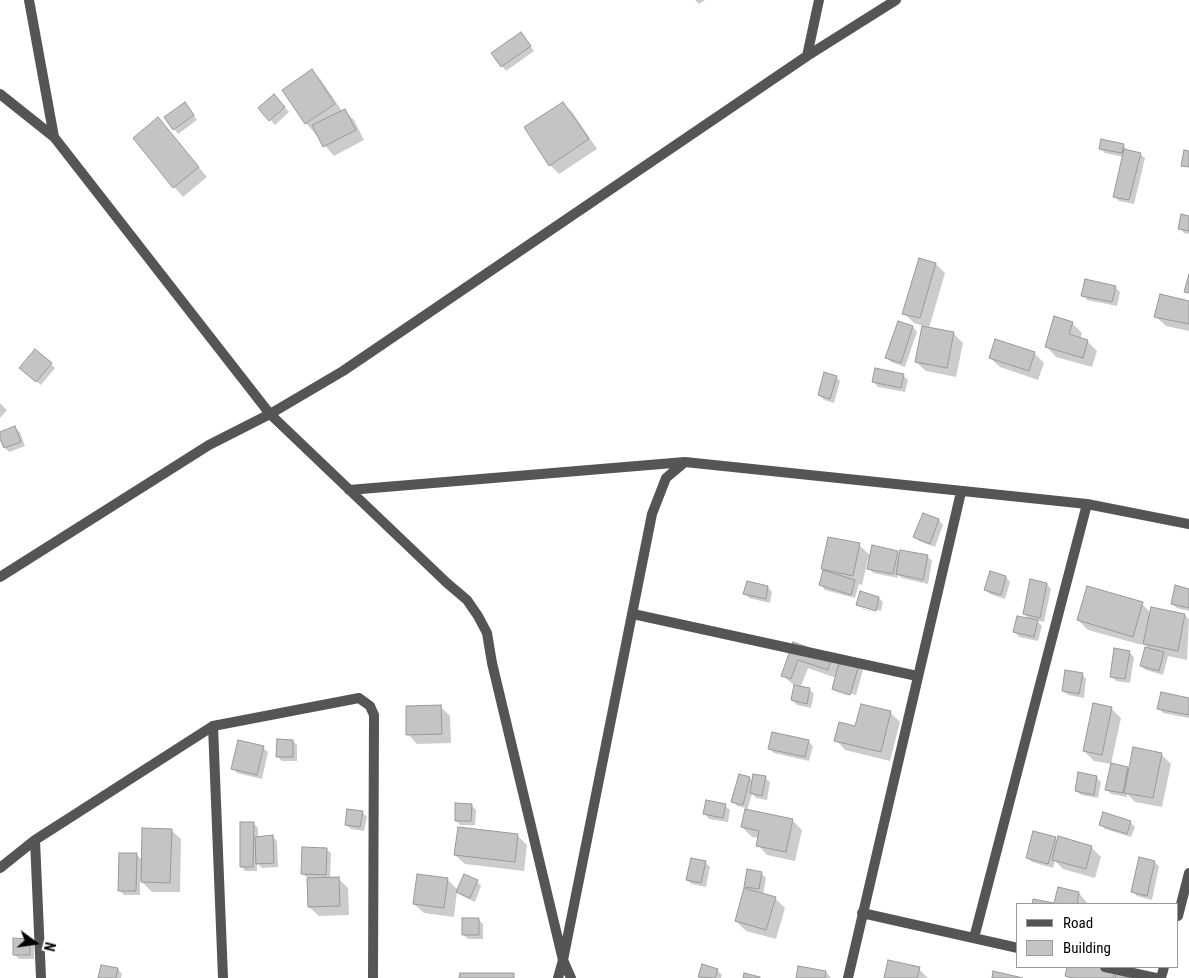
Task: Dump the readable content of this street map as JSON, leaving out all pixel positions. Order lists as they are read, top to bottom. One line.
{"legend":["Road","Building"],"north":"right"}
